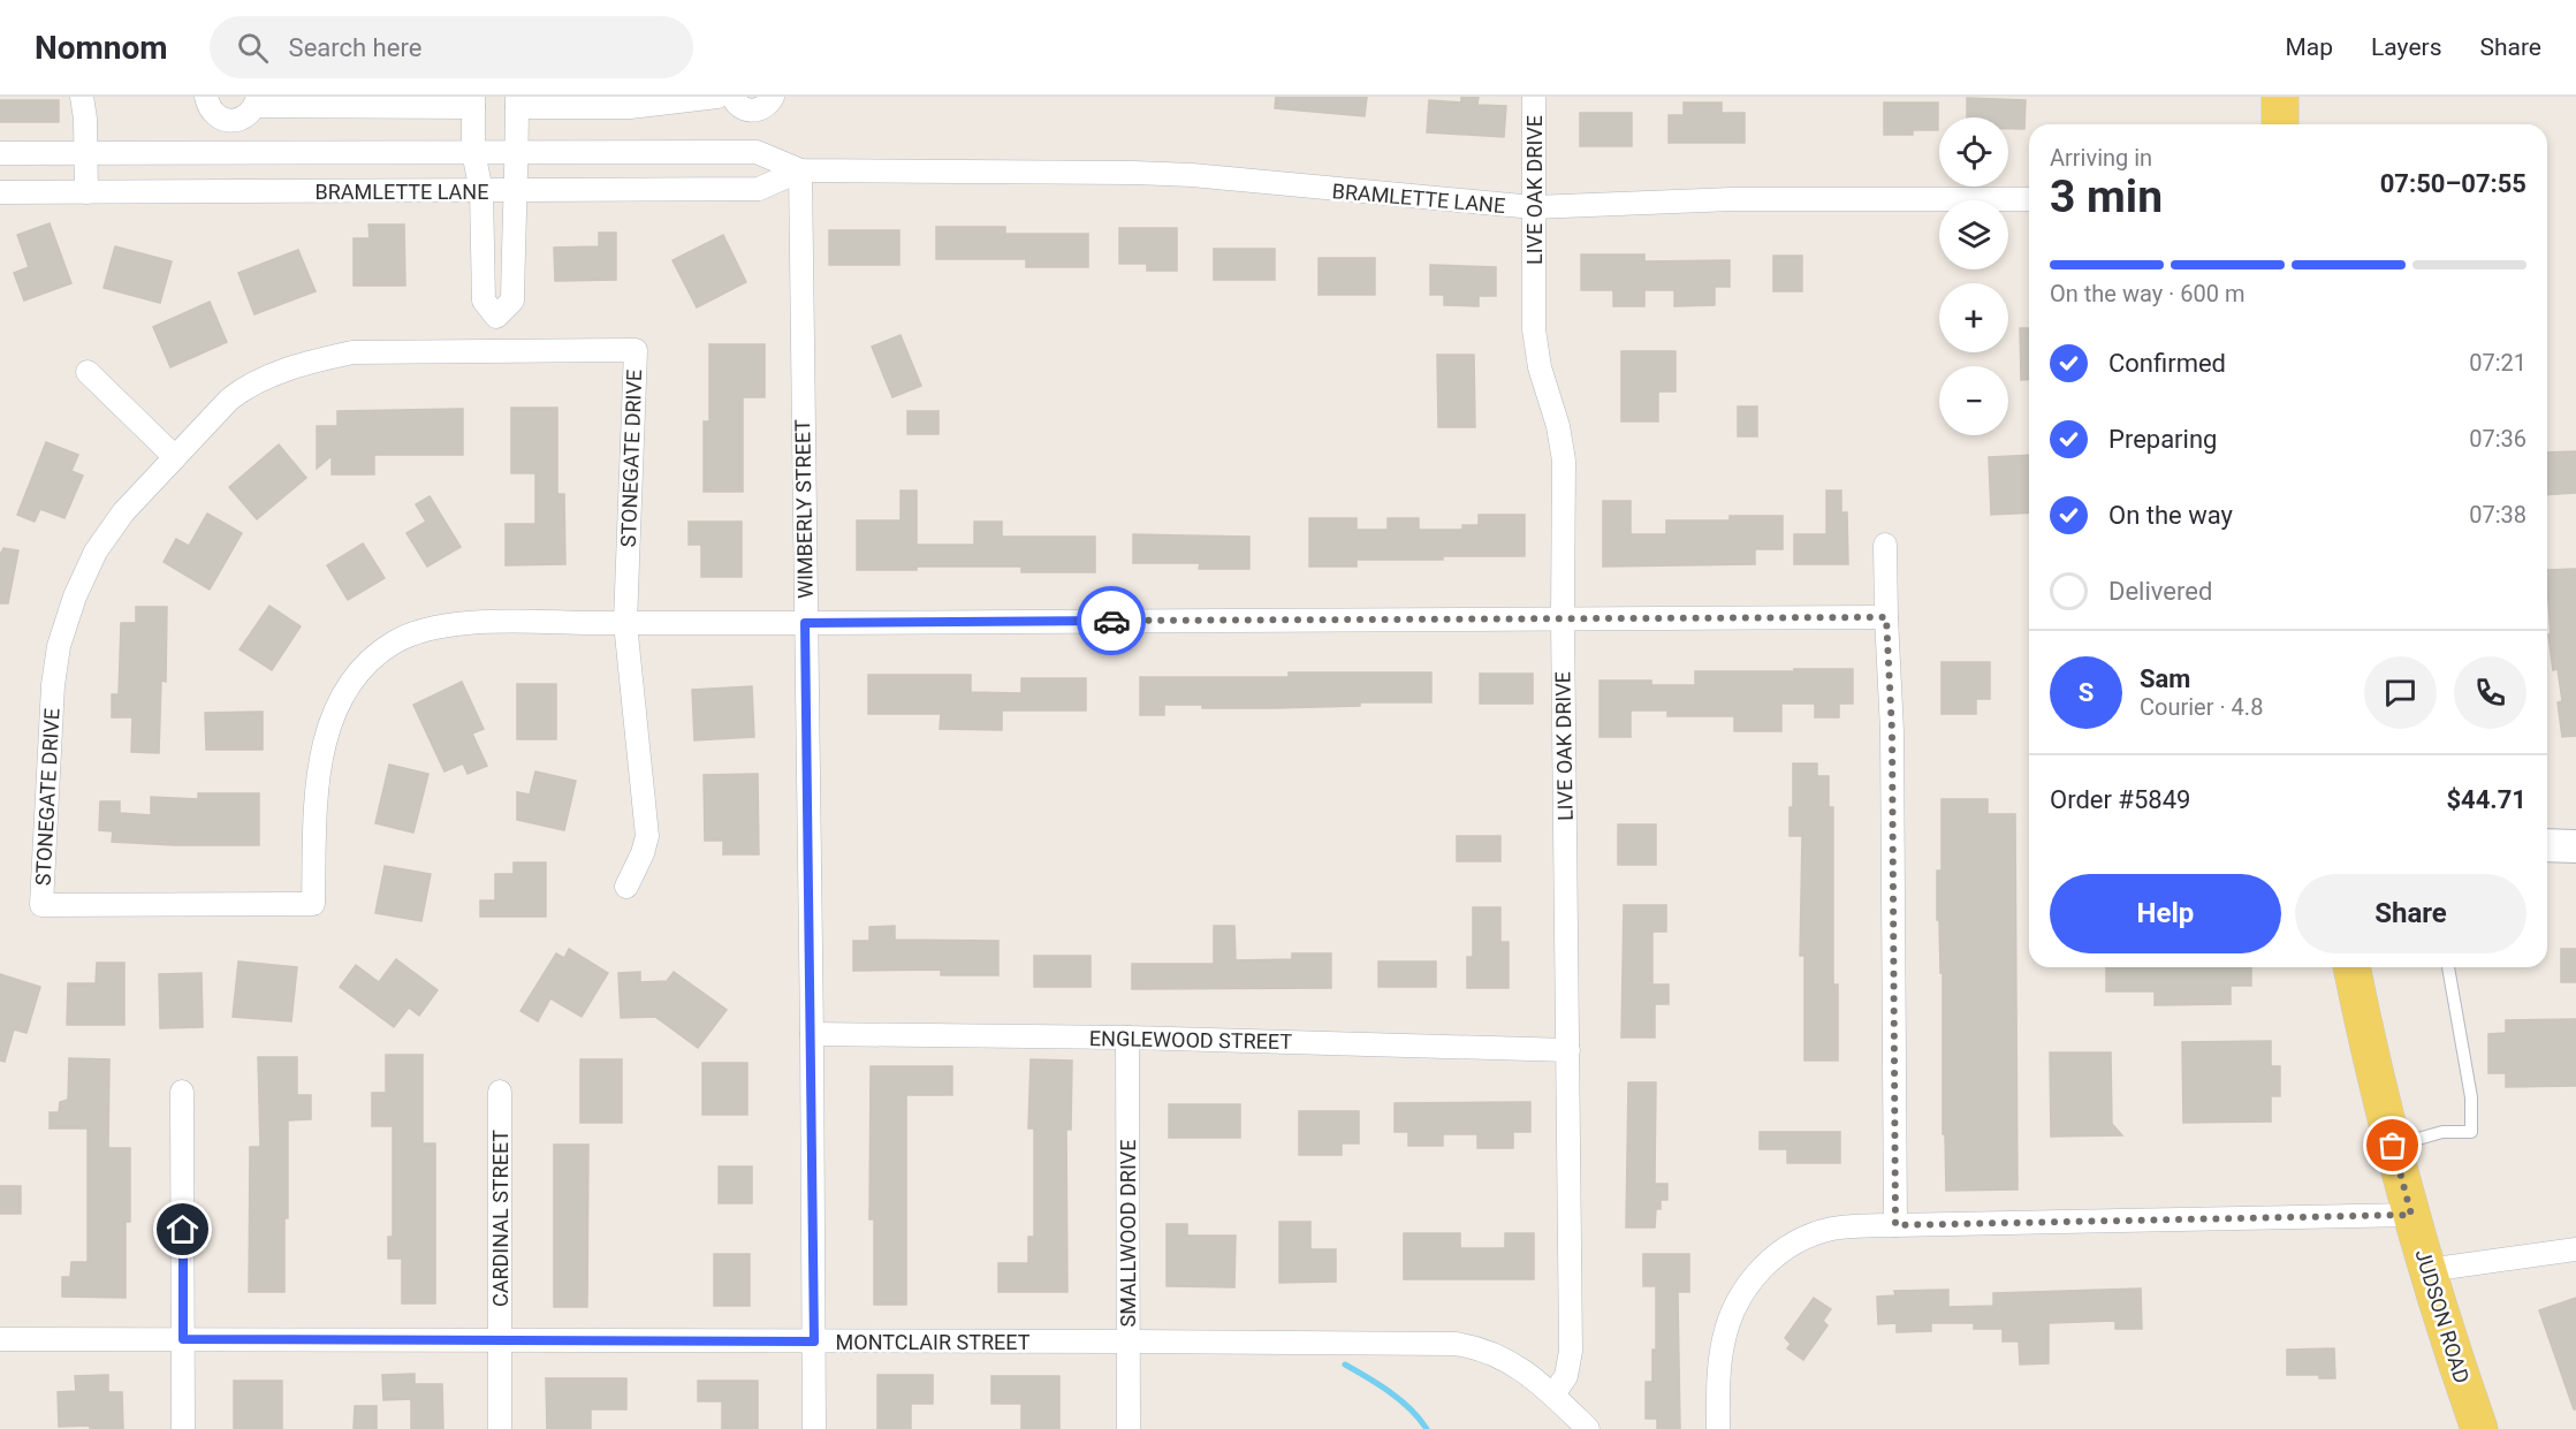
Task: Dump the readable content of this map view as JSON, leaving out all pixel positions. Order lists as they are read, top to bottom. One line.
{"streets":{"main road":["JUDSON ROAD"],"street":["LIVE OAK DRIVE","BRAMLETTE LANE","STONEGATE DRIVE","WIMBERLY STREET","ENGLEWOOD STREET","CARDINAL STREET","SMALLWOOD DRIVE","MONTCLAIR STREET"]},"crossings":[["LIVE OAK DRIVE","BRAMLETTE LANE"],["LIVE OAK DRIVE","STONEGATE DRIVE"],["LIVE OAK DRIVE","ENGLEWOOD STREET"],["LIVE OAK DRIVE","MONTCLAIR STREET"],["BRAMLETTE LANE","WIMBERLY STREET"],["STONEGATE DRIVE","WIMBERLY STREET"],["WIMBERLY STREET","ENGLEWOOD STREET"],["WIMBERLY STREET","MONTCLAIR STREET"],["ENGLEWOOD STREET","SMALLWOOD DRIVE"],["CARDINAL STREET","MONTCLAIR STREET"],["SMALLWOOD DRIVE","MONTCLAIR STREET"]],"page":{"header":"Nomnom","search":"Search here","nav":["Map","Layers","Share"],"map_buttons":["+","−"],"heading":["3 min","Arriving in","07:50–07:55"],"panel":["Sam","Courier · 4.8","Order #5849","$44.71"],"bar":"On the way · 600 m","list":[["Confirmed","07:21"],["Preparing","07:36"],["On the way","07:38"],"Delivered"],"round":"S","buttons":["Help","Share"]}}
